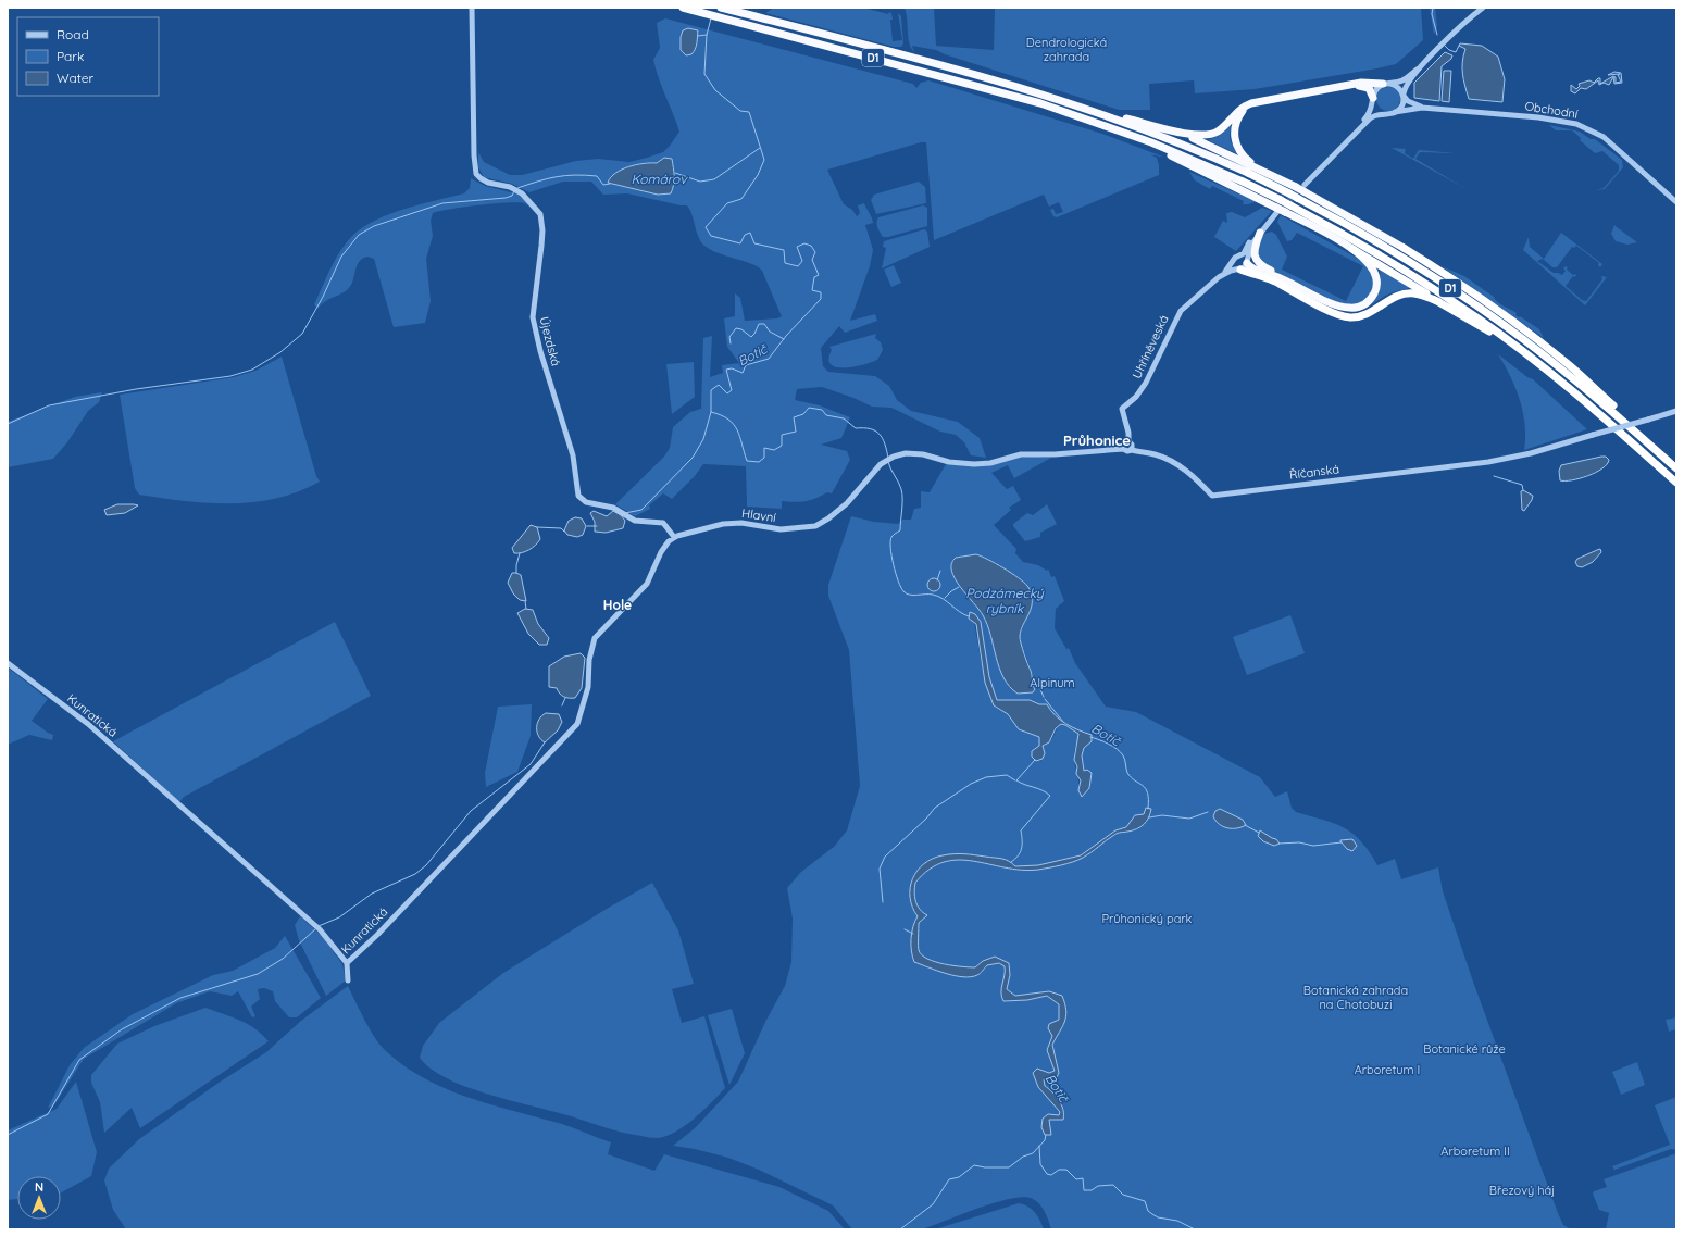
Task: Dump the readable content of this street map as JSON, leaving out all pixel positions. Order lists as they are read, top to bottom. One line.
{"streets":{"highway":["D1"],"street":["Obchodní","Újezdská","Uhříněveská","Říčanská","Hlavní","Kunratická"]},"crossings":[["Újezdská","Hlavní"],["Újezdská","Kunratická"],["Uhříněveská","Říčanská"],["Uhříněveská","Hlavní"],["Říčanská","Hlavní"],["Hlavní","Kunratická"]],"districts":["Průhonice","Hole"],"water":["Komárov","Botič","Podzámecký rybník"],"parks":["Dendrologická zahrada","Alpinum","Průhonický park","Botanická zahrada na Chotobuzi","Botanické růže","Arboretum I","Arboretum II","Březový háj"],"legend":["Road","Park","Water"],"north":"top"}
